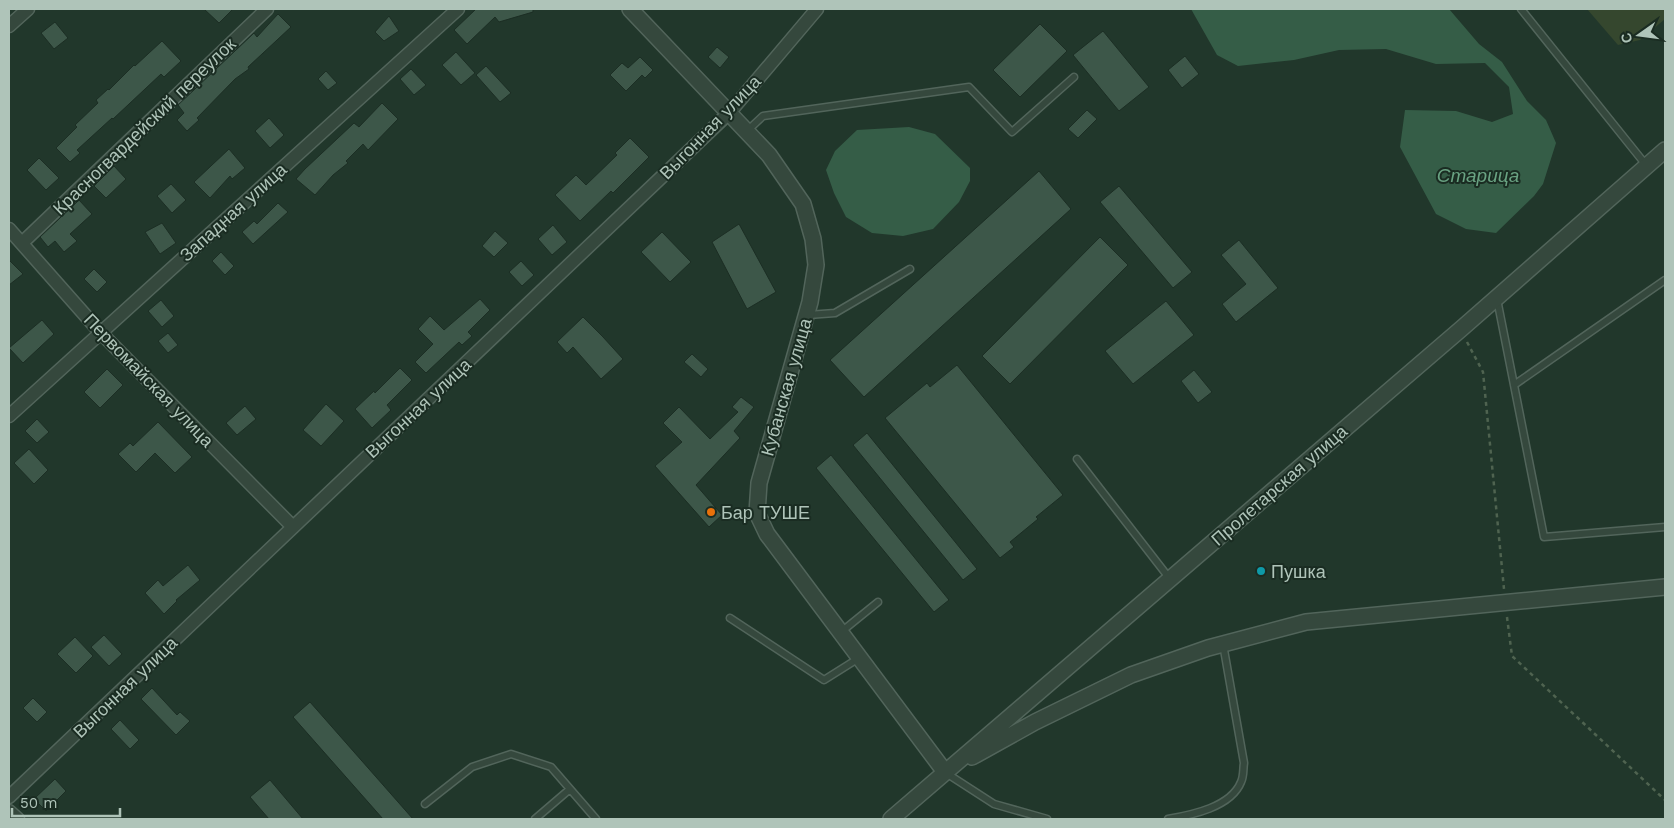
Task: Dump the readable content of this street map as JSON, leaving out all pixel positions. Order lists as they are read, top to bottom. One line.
{"streets":{"street":["Красногвардейский переулок","Выгонная улица","Западная улица","Первомайская улица","Кубанская улица","Пролетарская улица"]},"crossings":[["Красногвардейский переулок","Первомайская улица"],["Выгонная улица","Первомайская улица"],["Выгонная улица","Кубанская улица"],["Западная улица","Первомайская улица"],["Кубанская улица","Пролетарская улица"]],"water":["Старица"],"places":["Бар ТУШЕ","Пушка"],"scale_bar":"50 m","north":"left"}
